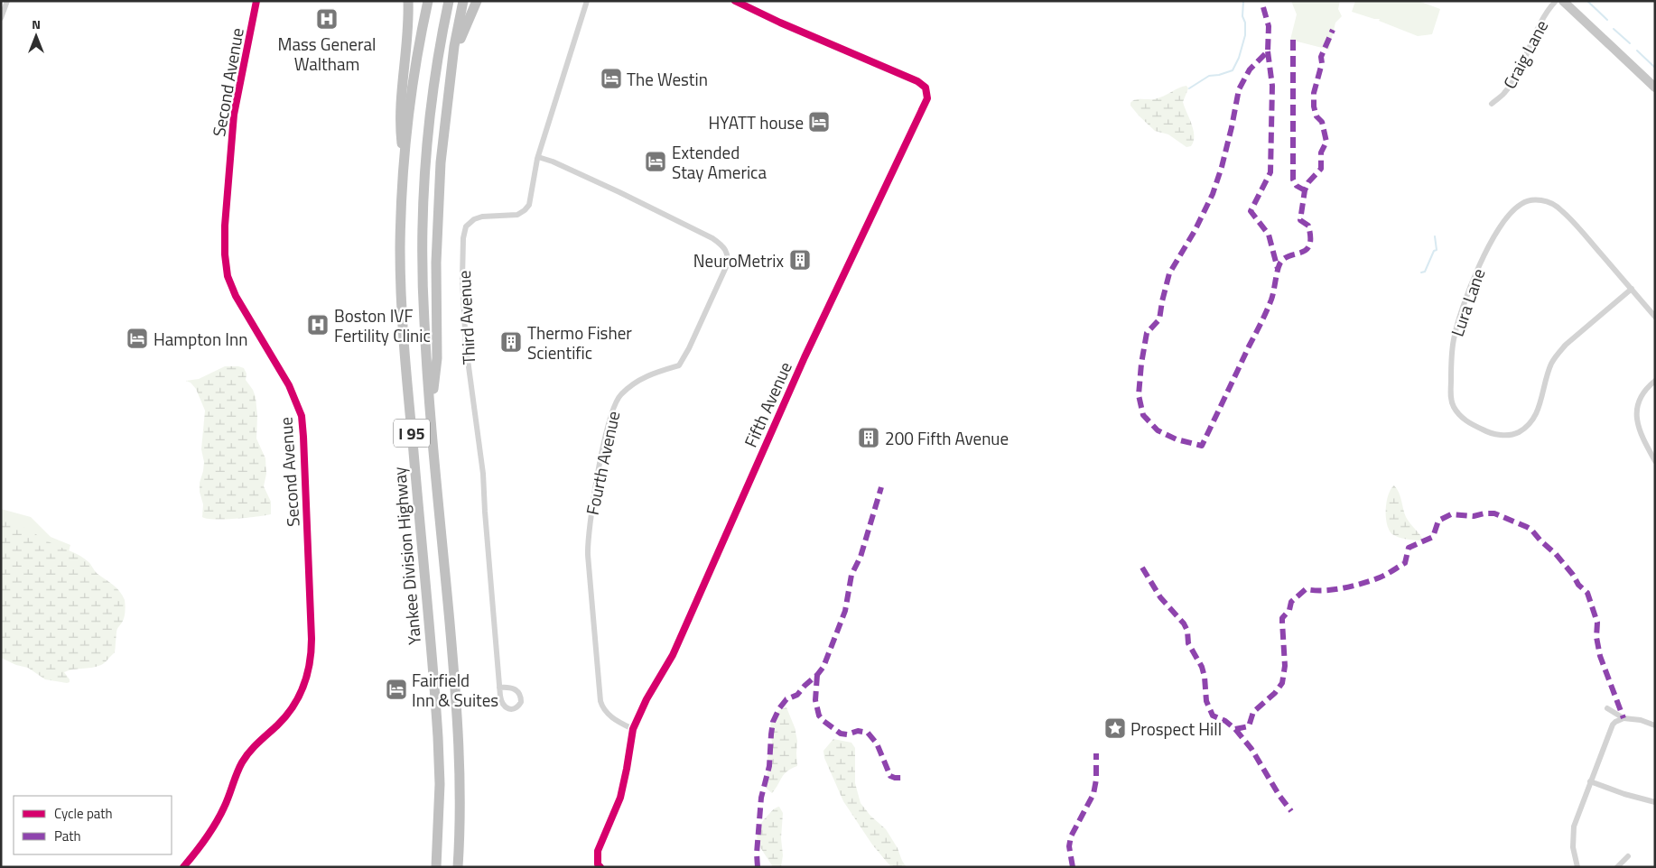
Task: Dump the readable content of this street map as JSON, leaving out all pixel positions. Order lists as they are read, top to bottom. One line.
{"streets":{"highway":["I 95","Yankee Division Highway"],"street":["Craig Lane","Second Avenue","Lura Lane","Third Avenue","Fifth Avenue","Fourth Avenue"]},"crossings":[["Third Avenue","Fourth Avenue"],["Fifth Avenue","Fourth Avenue"]],"places":{"hospital":["Mass General Waltham","Boston IVF Fertility Clinic"],"hotel":["The Westin","HYATT house","Extended Stay America","Hampton Inn","Fairfield Inn & Suites"],"building":["NeuroMetrix","Thermo Fisher Scientific","200 Fifth Avenue"],"place":["Prospect Hill"]},"legend":["Cycle path","Path"],"north":"top"}
